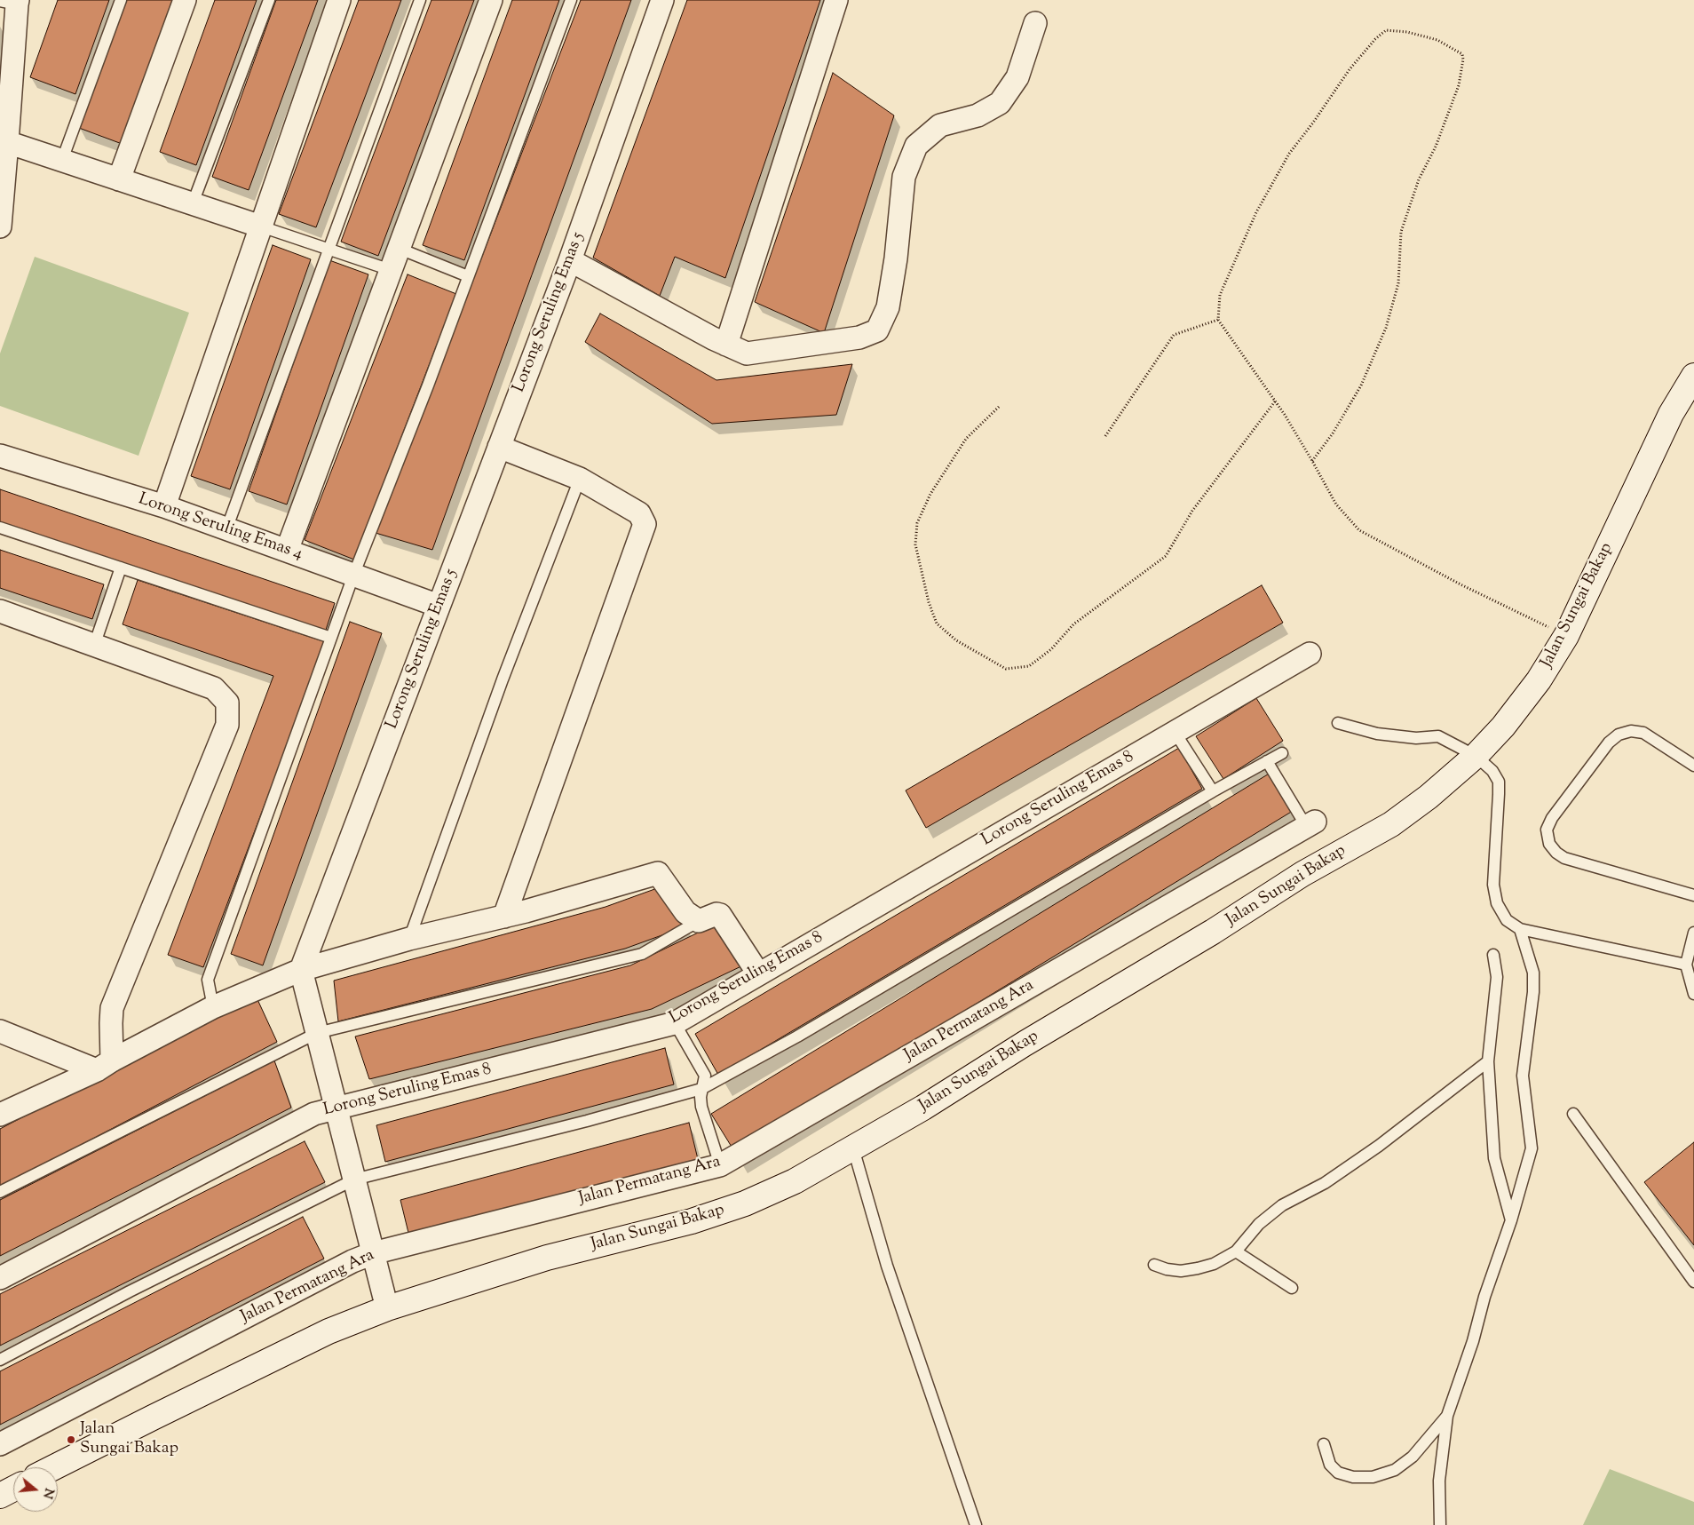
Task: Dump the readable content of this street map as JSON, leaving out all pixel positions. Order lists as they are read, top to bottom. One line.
{"streets":{"main road":["Jalan Sungai Bakap"],"street":["Lorong Seruling Emas 5","Lorong Seruling Emas 4","Lorong Seruling Emas 8","Jalan Permatang Ara"]},"crossings":[["Lorong Seruling Emas 5","Lorong Seruling Emas 4"]],"places":["Jalan Sungai Bakap"],"north":"right"}
